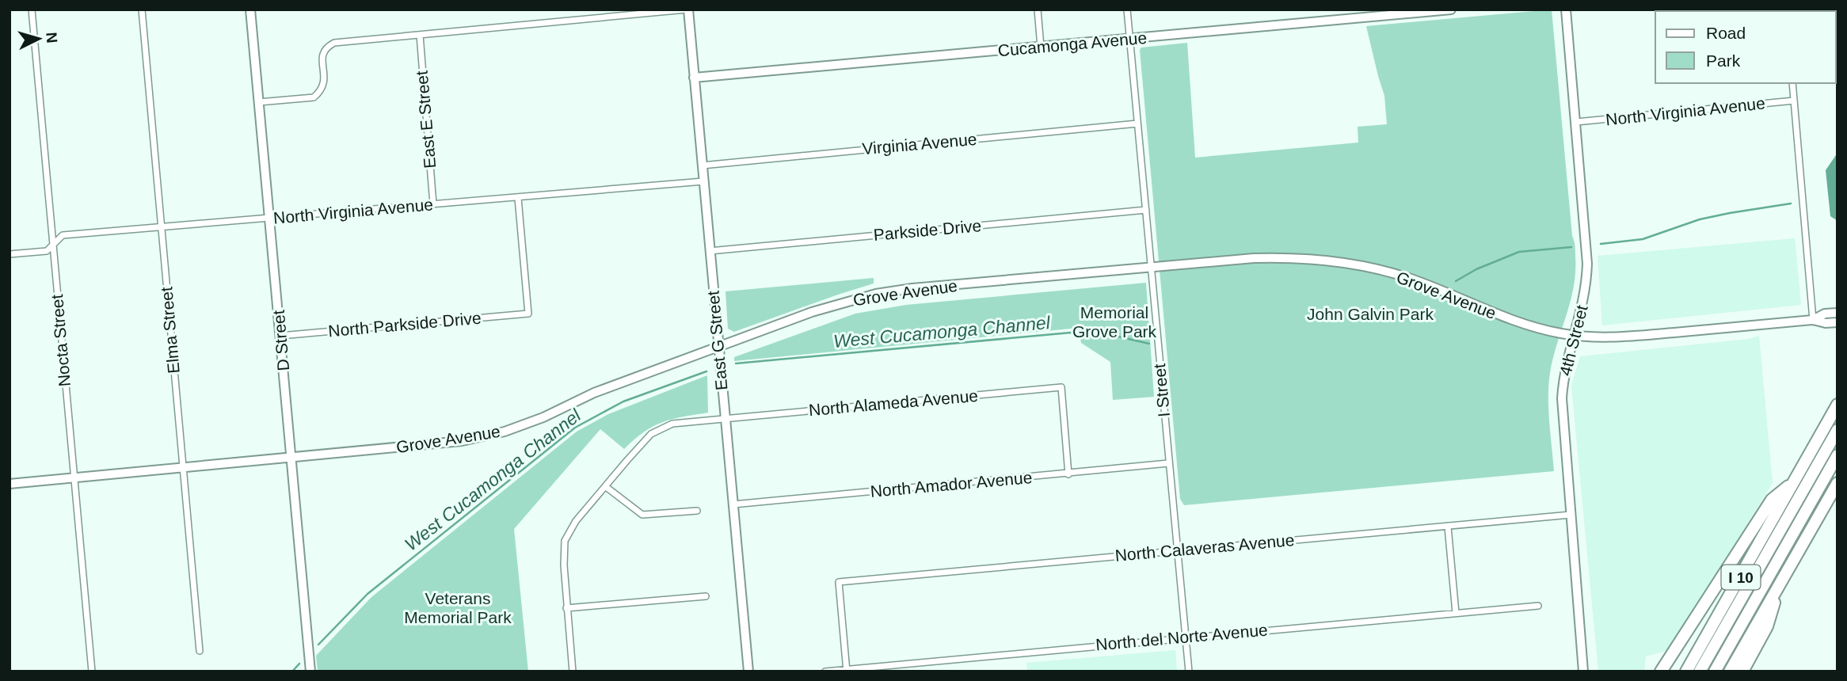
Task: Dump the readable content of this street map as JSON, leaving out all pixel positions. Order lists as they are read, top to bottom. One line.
{"streets":{"highway":["I 10"],"main road":["Cucamonga Avenue","Grove Avenue","D Street","East G Street","4th Street"],"street":["North Virginia Avenue","East E Street","Virginia Avenue","Parkside Drive","North Parkside Drive","Elma Street","Nocta Street","I Street","North Alameda Avenue","North Amador Avenue","North Calaveras Avenue","North del Norte Avenue"]},"crossings":[["Cucamonga Avenue","East G Street"],["Cucamonga Avenue","I Street"],["North Virginia Avenue","East E Street"],["North Virginia Avenue","North Parkside Drive"],["North Virginia Avenue","Elma Street"],["North Virginia Avenue","Nocta Street"],["North Virginia Avenue","D Street"],["North Virginia Avenue","East G Street"],["North Virginia Avenue","4th Street"],["Virginia Avenue","East G Street"],["Virginia Avenue","I Street"],["Parkside Drive","East G Street"],["Parkside Drive","I Street"],["Grove Avenue","Elma Street"],["Grove Avenue","Nocta Street"],["Grove Avenue","D Street"],["Grove Avenue","East G Street"],["Grove Avenue","4th Street"],["Grove Avenue","I Street"],["North Parkside Drive","D Street"],["East G Street","North Alameda Avenue"],["East G Street","North Amador Avenue"],["4th Street","North Calaveras Avenue"],["I Street","North Amador Avenue"],["I Street","North Calaveras Avenue"],["I Street","North del Norte Avenue"],["North Alameda Avenue","North Amador Avenue"],["North Calaveras Avenue","North del Norte Avenue"]],"water":["West Cucamonga Channel"],"parks":["Memorial Grove Park","John Galvin Park","Veterans Memorial Park"],"legend":["Road","Park"],"north":"right"}
